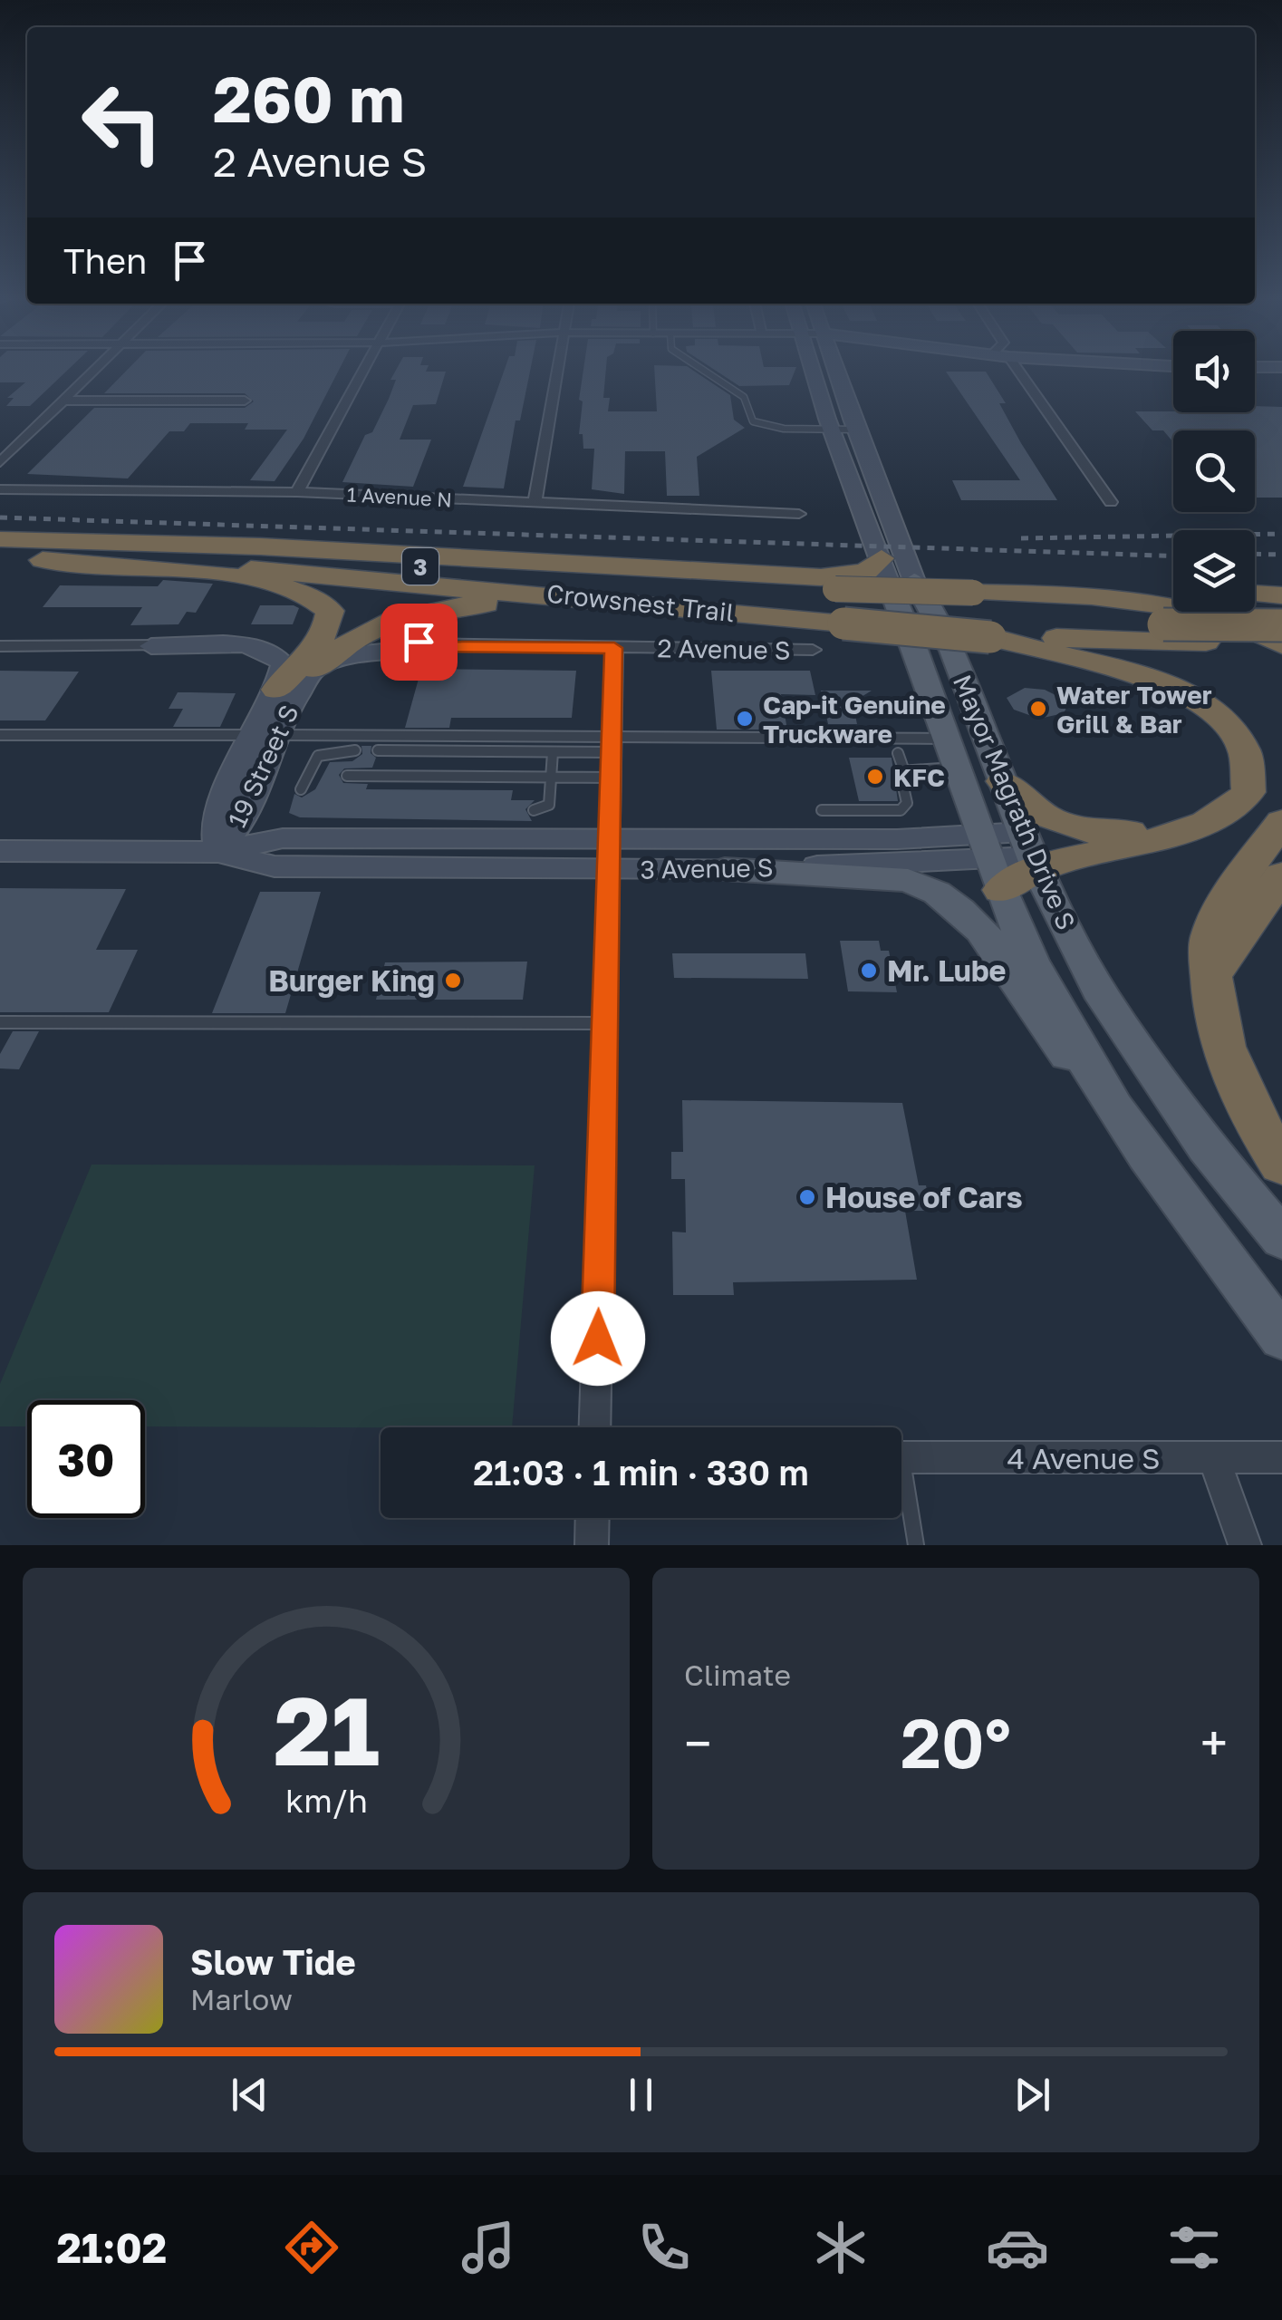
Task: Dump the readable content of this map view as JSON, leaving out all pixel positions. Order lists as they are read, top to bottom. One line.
{"streets":{"highway":["3","Crowsnest Trail"],"main road":["19 Street S","Mayor Magrath Drive S","3 Avenue S"],"street":["1 Avenue N","2 Avenue S","4 Avenue S"]},"crossings":[["19 Street S","3 Avenue S"],["Mayor Magrath Drive S","3 Avenue S"]],"places":["Water Tower Grill & Bar","Cap-it Genuine Truckware","KFC","Mr. Lube","Burger King","House of Cars"],"page":{"turn":["260 m","2 Avenue S"],"then":"Then","limit":"30","trip":"21:03 · 1 min · 330 m","tile":"Climate","heat":["−","20°","+"],"song":["Slow Tide","Marlow"],"tabs":"21:02","gauge":["21","km/h"]}}
